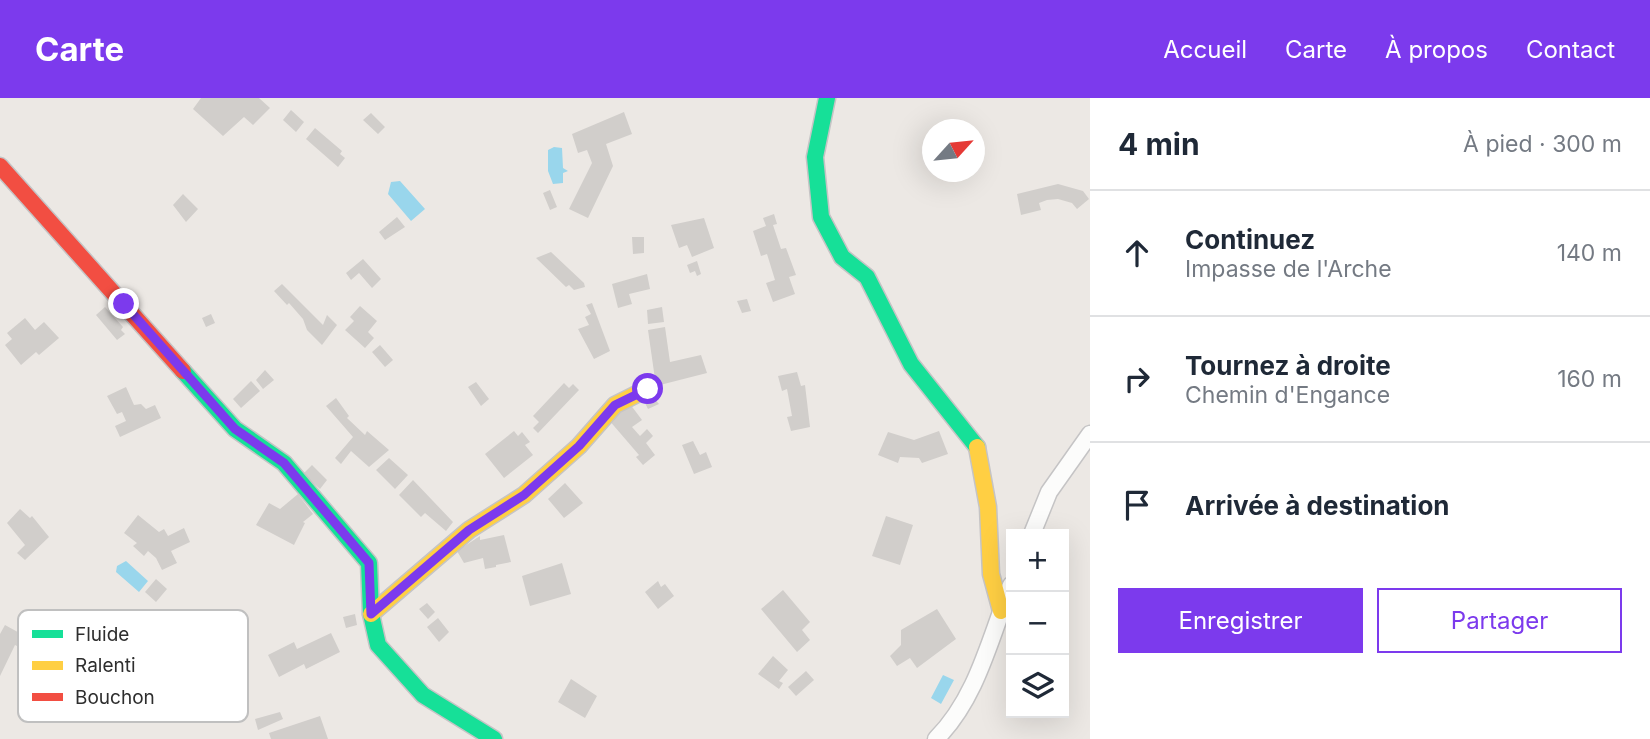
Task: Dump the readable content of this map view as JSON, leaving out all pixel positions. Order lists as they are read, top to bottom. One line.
{"legend":["Fluide","Ralenti","Bouchon"],"north":"top right","page":{"header":"Carte","nav":["Accueil","Carte","À propos","Contact"],"heading":["4 min","À pied · 300 m"],"list":[["Continuez","Impasse de l'Arche","140 m"],["Tournez à droite","Chemin d'Engance","160 m"],"Arrivée à destination"],"map_buttons":["+","−"],"buttons":["Enregistrer","Partager"]}}
